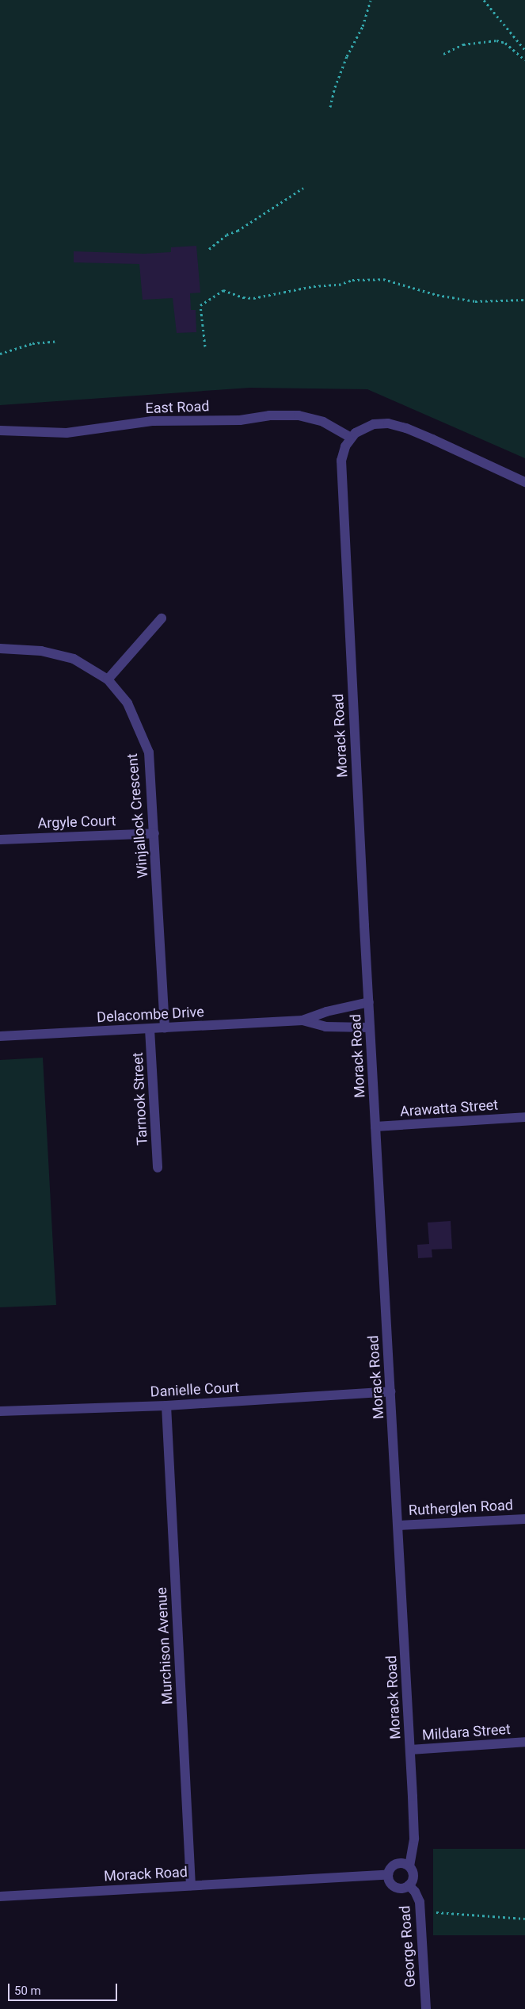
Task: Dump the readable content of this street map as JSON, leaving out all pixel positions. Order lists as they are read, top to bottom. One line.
{"streets":{"street":["East Road","Morack Road","Winjallock Crescent","Argyle Court","Delacombe Drive","Tarnook Street","Arawatta Street","Danielle Court","Rutherglen Road","Murchison Avenue","Mildara Street","George Road"]},"crossings":[["East Road","Morack Road"],["Morack Road","Delacombe Drive"],["Morack Road","Arawatta Street"],["Morack Road","Danielle Court"],["Morack Road","Rutherglen Road"],["Morack Road","Murchison Avenue"],["Morack Road","Mildara Street"],["Morack Road","George Road"],["Winjallock Crescent","Argyle Court"],["Winjallock Crescent","Delacombe Drive"],["Delacombe Drive","Tarnook Street"],["Danielle Court","Murchison Avenue"]],"scale_bar":"50 m"}
